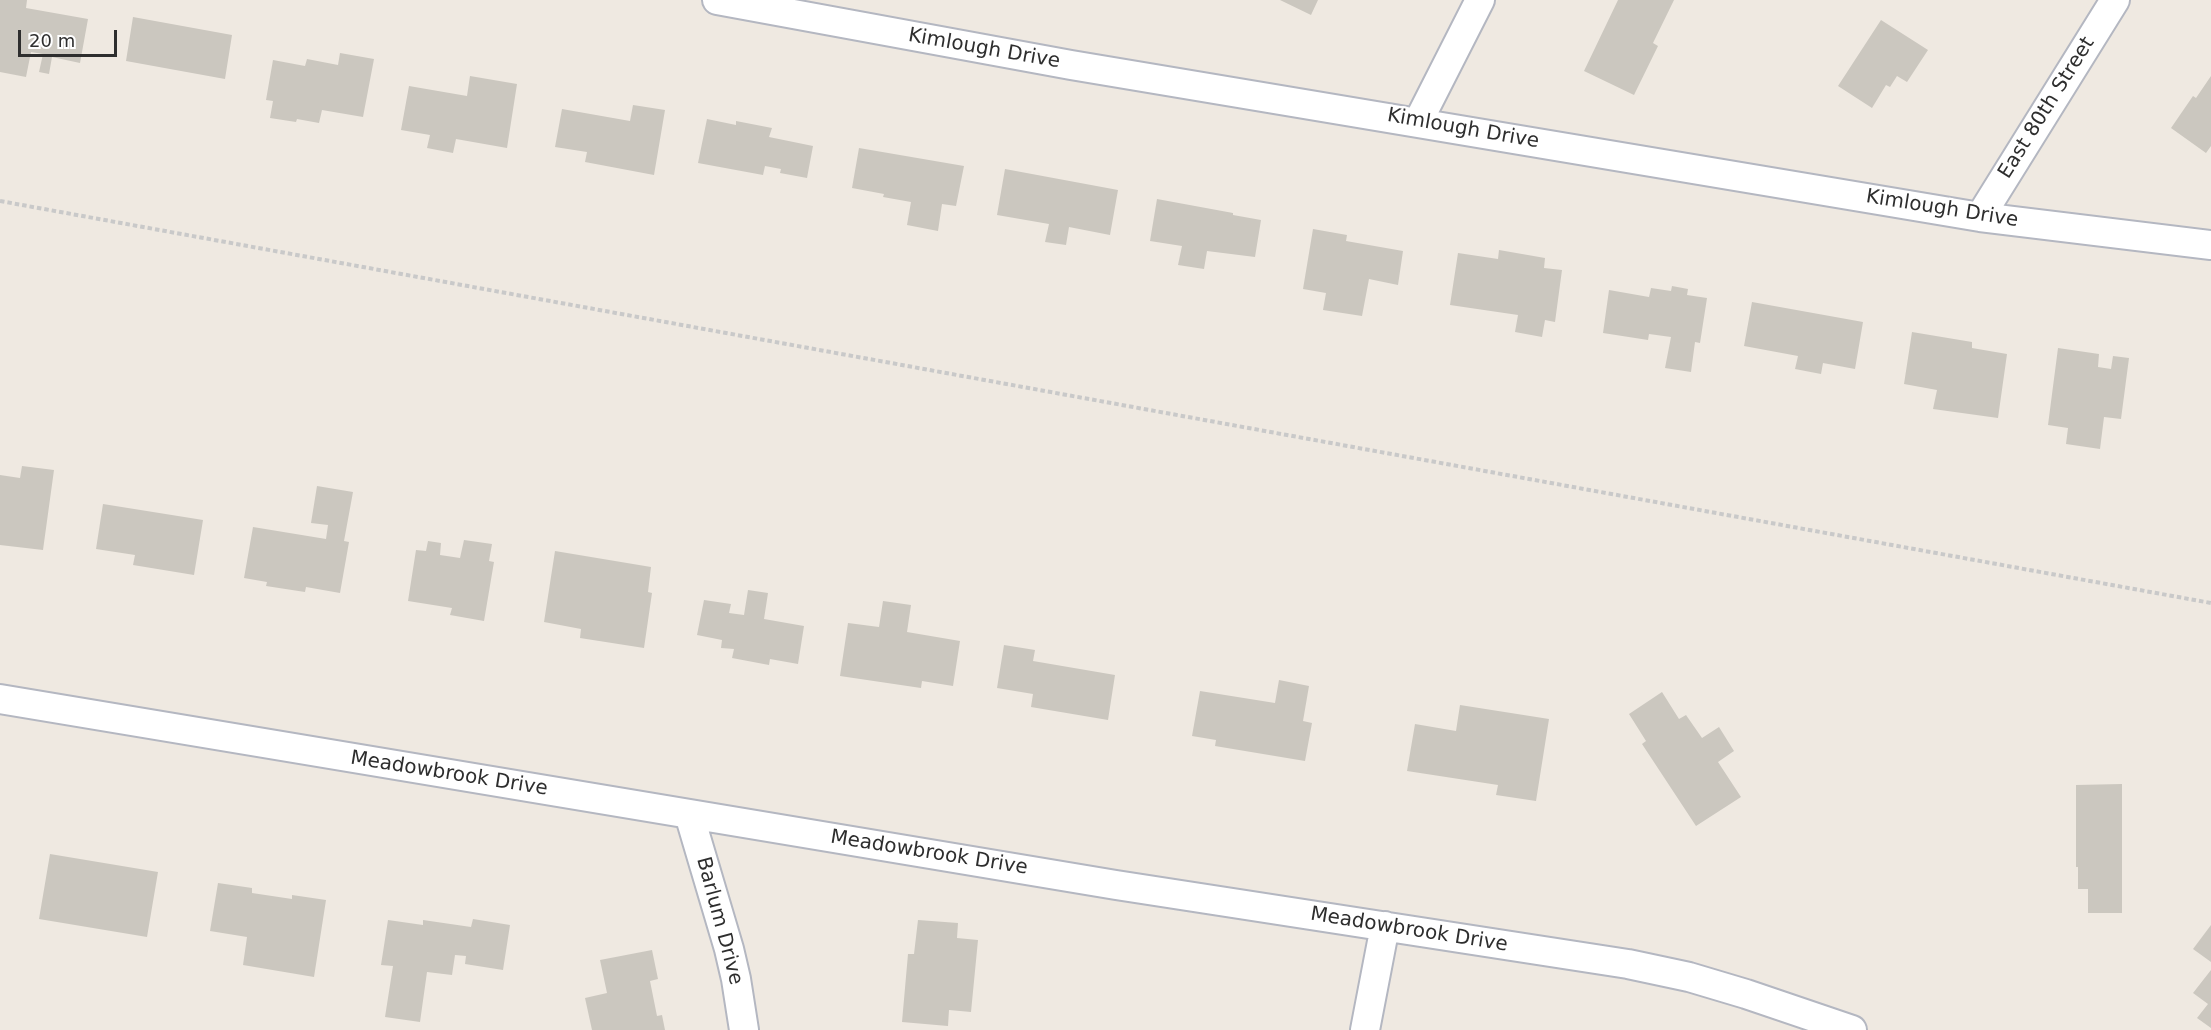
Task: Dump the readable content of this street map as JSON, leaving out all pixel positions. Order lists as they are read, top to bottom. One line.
{"streets":{"street":["Kimlough Drive","East 80th Street","Meadowbrook Drive","Barlum Drive"]},"crossings":[["Kimlough Drive","East 80th Street"],["Meadowbrook Drive","Barlum Drive"]],"scale_bar":"20 m"}
